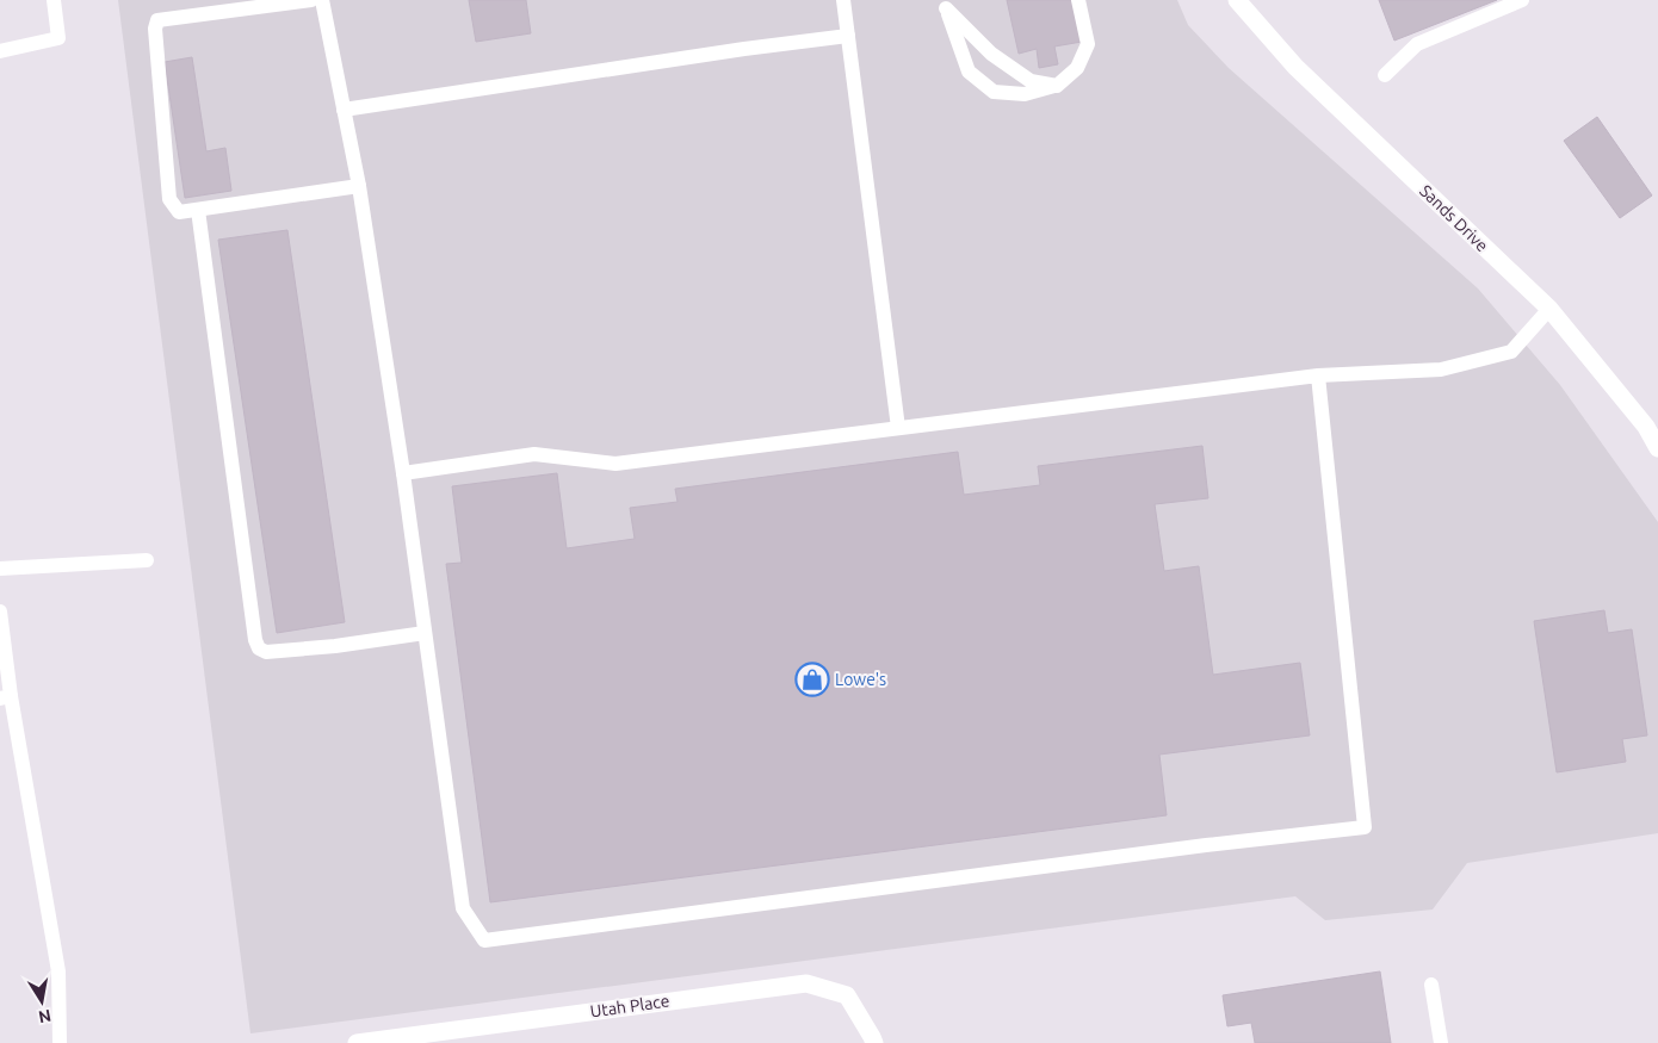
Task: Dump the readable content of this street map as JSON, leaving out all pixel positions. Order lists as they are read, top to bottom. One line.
{"streets":{"street":["Sands Drive","Utah Place"]},"places":{"shop":["Lowe's"]},"north":"bottom"}
